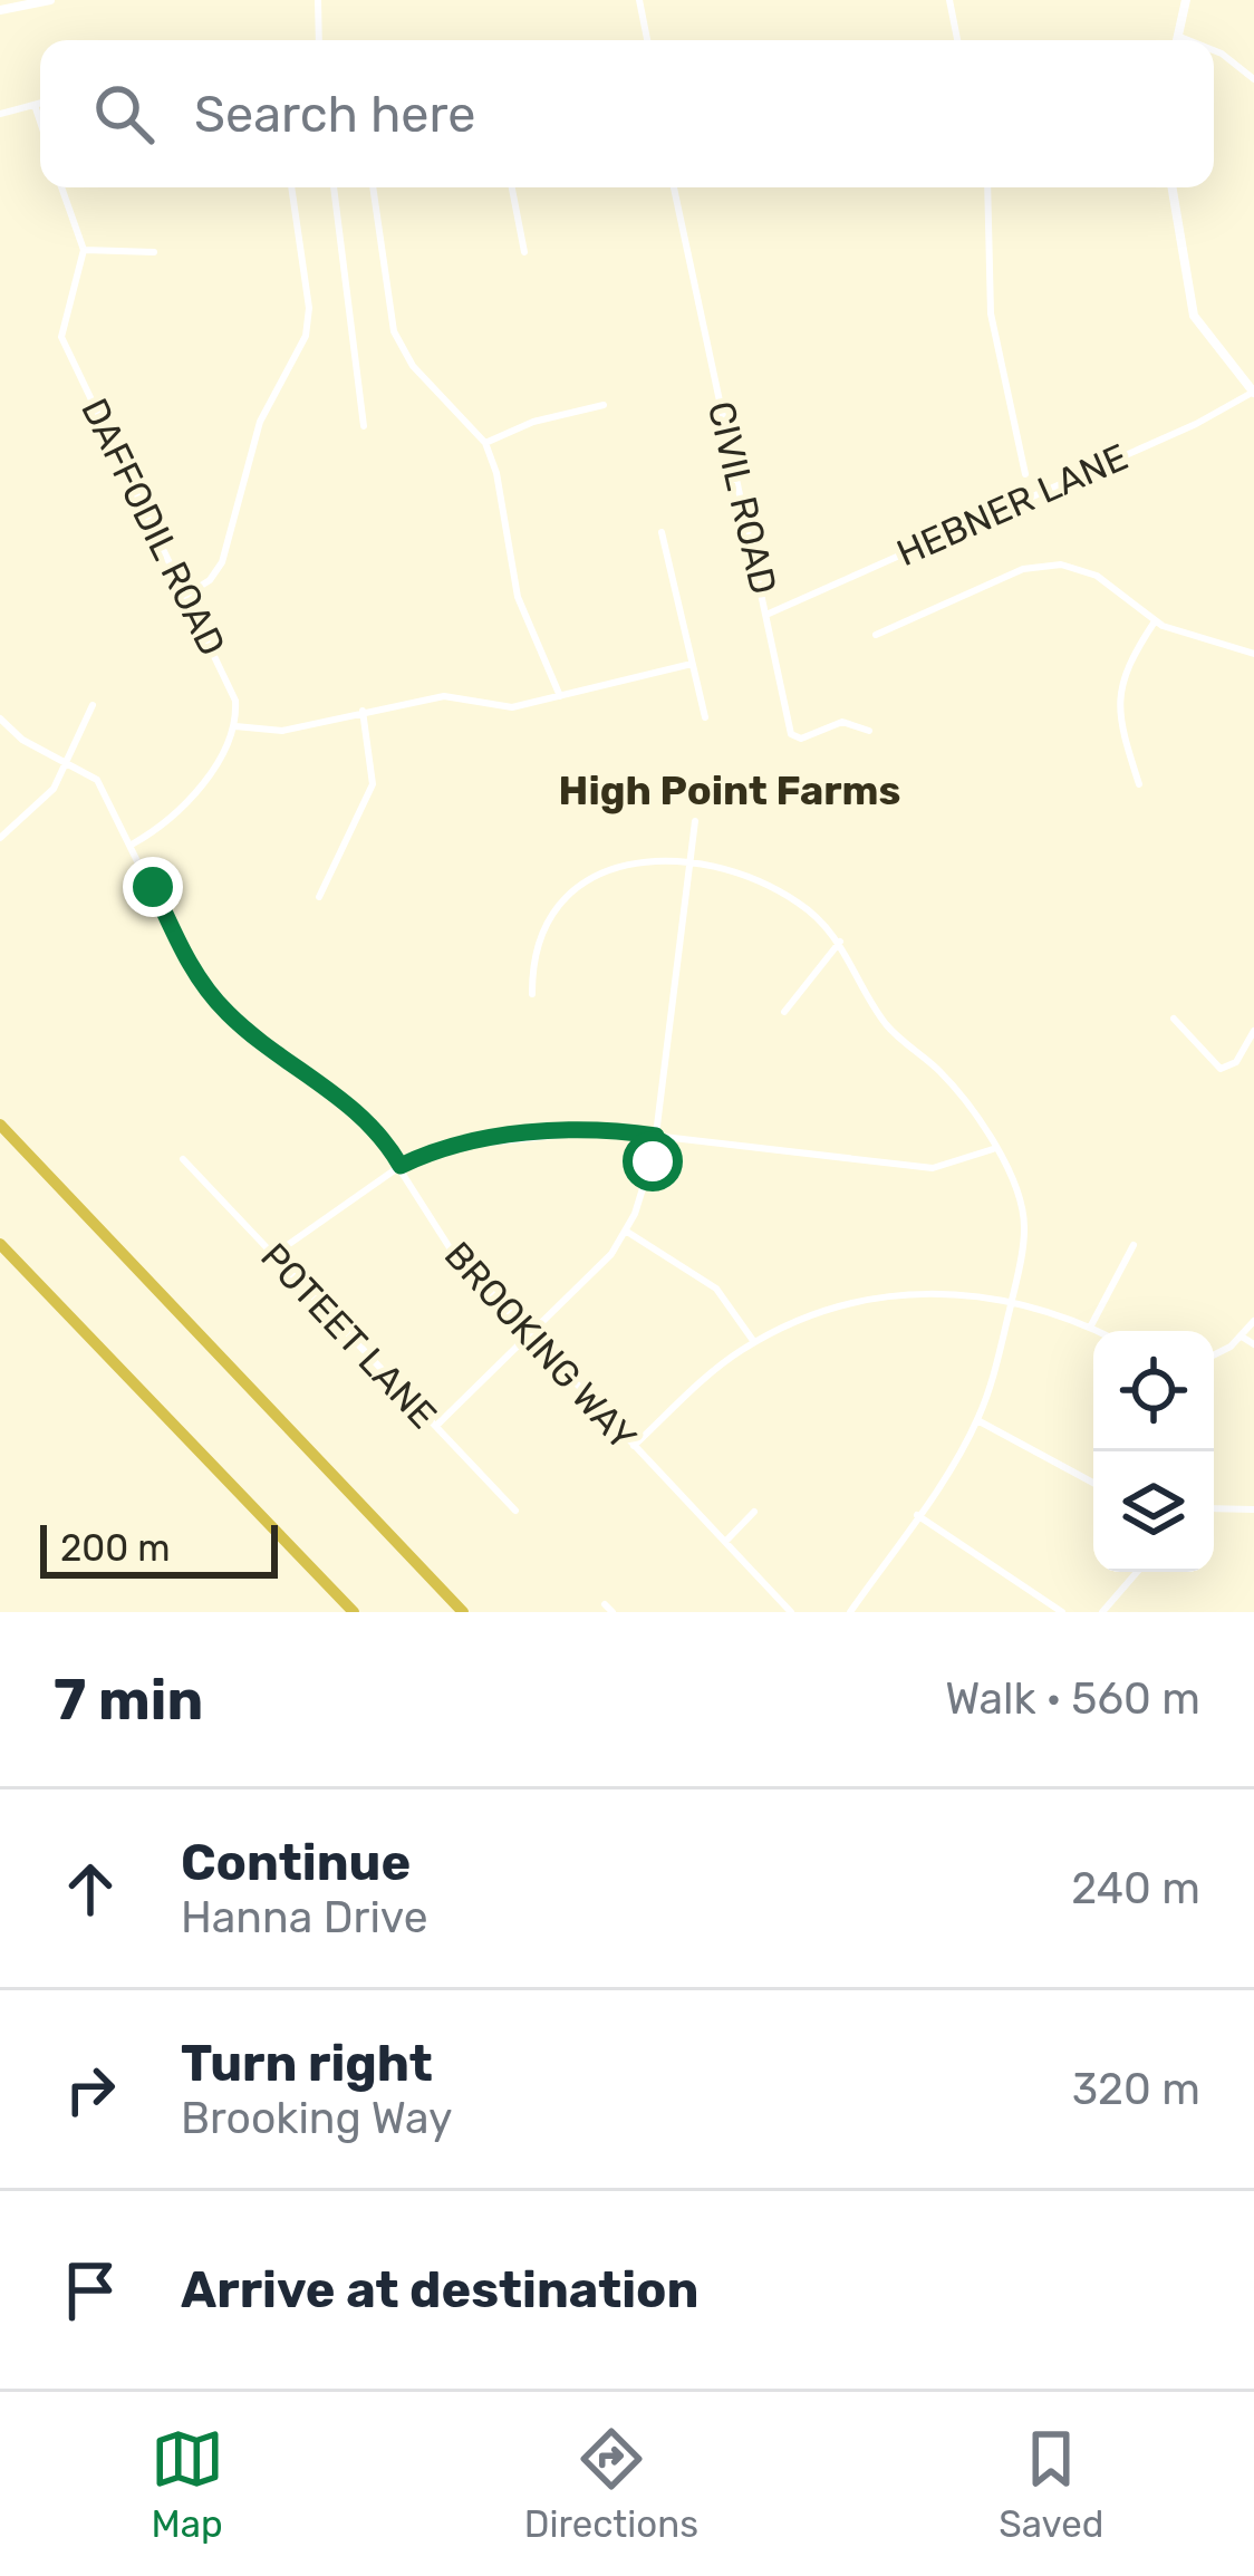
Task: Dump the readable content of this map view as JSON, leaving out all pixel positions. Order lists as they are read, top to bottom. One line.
{"streets":{"street":["CIVIL ROAD","HEBNER LANE","DAFFODIL ROAD","POTEET LANE","BROOKING WAY"]},"crossings":[["CIVIL ROAD","HEBNER LANE"]],"districts":["High Point Farms"],"scale_bar":"200 m","page":{"search":"Search here","scale":"200 m","heading":["7 min","Walk · 560 m"],"list":[["Continue","Hanna Drive","240 m"],["Turn right","Brooking Way","320 m"],"Arrive at destination"],"nav":["Map","Directions","Saved"]}}
